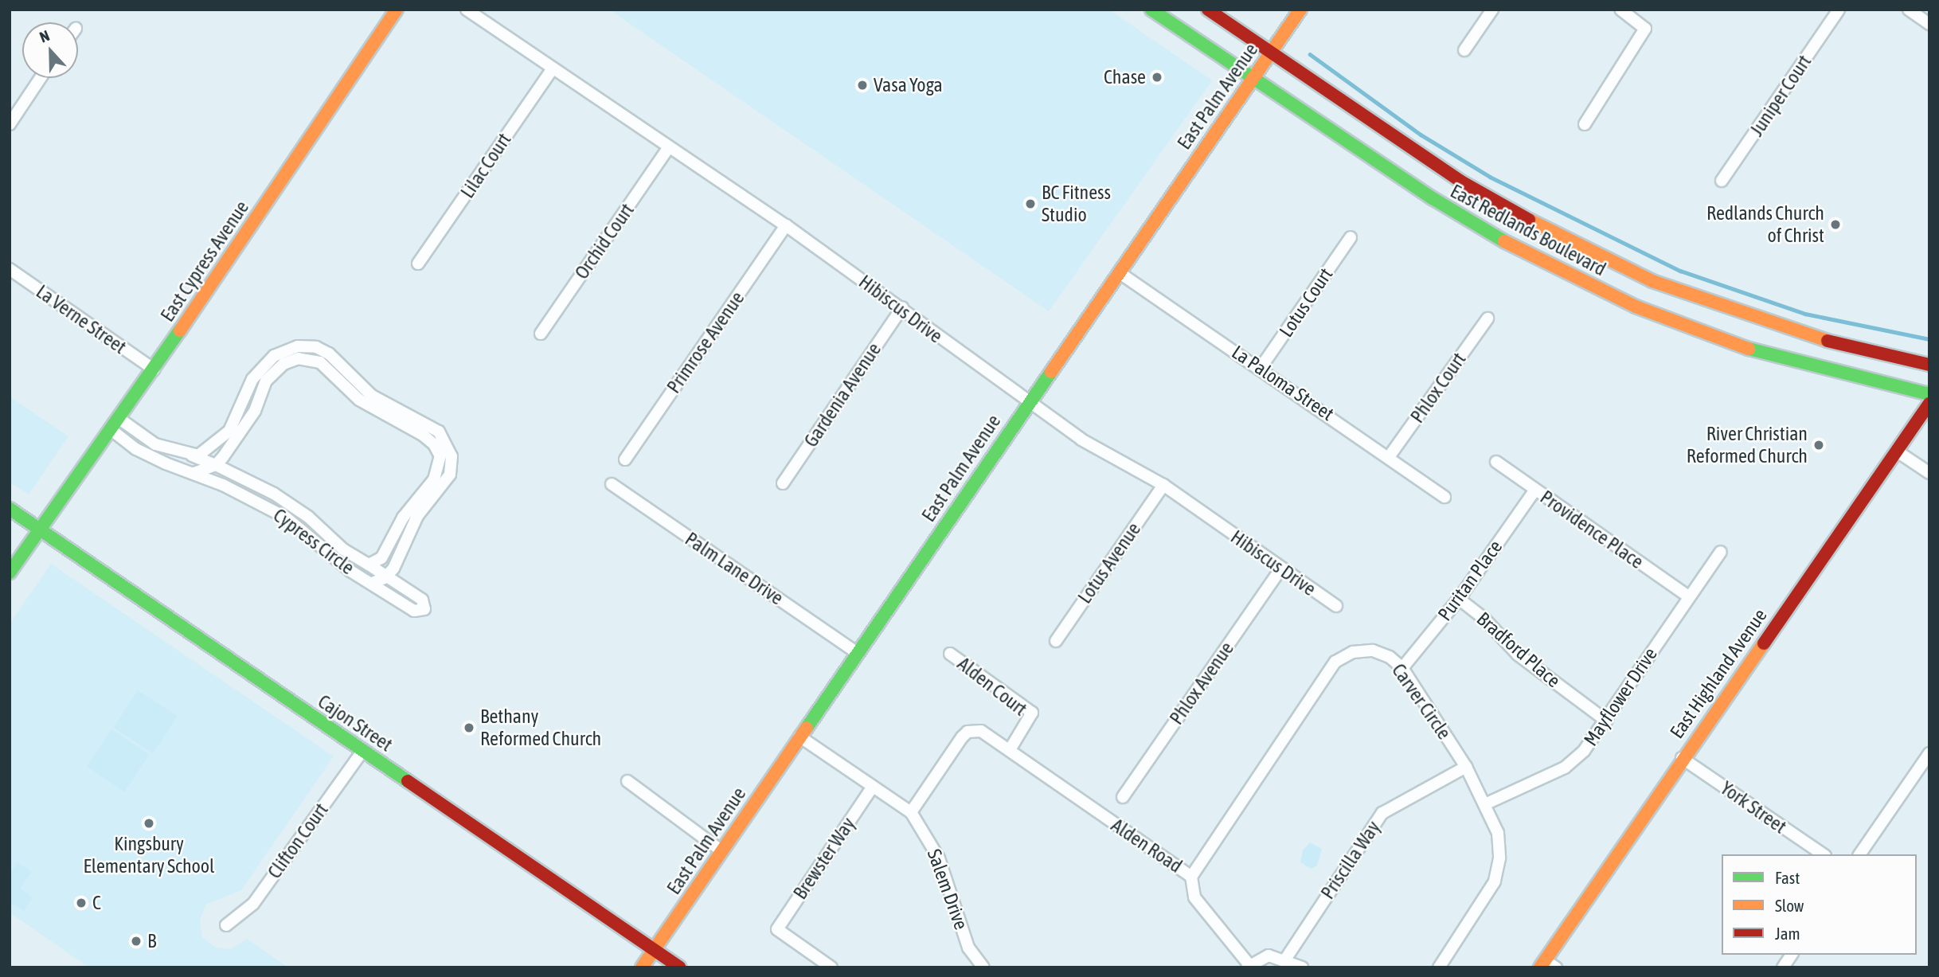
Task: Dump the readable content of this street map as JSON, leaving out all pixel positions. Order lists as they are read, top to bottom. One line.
{"streets":{"street":["Juniper Court","East Palm Avenue","Lilac Court","East Redlands Boulevard","Orchid Court","East Cypress Avenue","Lotus Court","Hibiscus Drive","La Verne Street","Primrose Avenue","La Paloma Street","Phlox Court","Gardenia Avenue","Providence Place","Cypress Circle","Lotus Avenue","Palm Lane Drive","Puritan Place","Bradford Place","East Highland Avenue","Phlox Avenue","Alden Court","Mayflower Drive","Carver Circle","Cajon Street","York Street","Clifton Court","Alden Road","Brewster Way","Priscilla Way","Salem Drive"]},"crossings":[["East Palm Avenue","East Redlands Boulevard"],["East Palm Avenue","Hibiscus Drive"],["East Palm Avenue","La Paloma Street"],["East Palm Avenue","Palm Lane Drive"],["East Palm Avenue","Cajon Street"],["Lilac Court","Hibiscus Drive"],["Orchid Court","Hibiscus Drive"],["East Cypress Avenue","La Verne Street"],["East Cypress Avenue","Cypress Circle"],["East Cypress Avenue","Cajon Street"],["Lotus Court","La Paloma Street"],["Hibiscus Drive","Primrose Avenue"],["Hibiscus Drive","Gardenia Avenue"],["Hibiscus Drive","Lotus Avenue"],["Hibiscus Drive","Phlox Avenue"],["La Paloma Street","Phlox Court"],["Providence Place","Puritan Place"],["Providence Place","Mayflower Drive"],["Puritan Place","Bradford Place"],["Puritan Place","Carver Circle"],["Bradford Place","Mayflower Drive"],["East Highland Avenue","York Street"],["Alden Court","Alden Road"],["Mayflower Drive","Carver Circle"],["Carver Circle","Alden Road"],["Carver Circle","Priscilla Way"],["Cajon Street","Clifton Court"],["Alden Road","Priscilla Way"]],"places":["Chase","Vasa Yoga","BC Fitness Studio","Redlands Church of Christ","River Christian Reformed Church","Bethany Reformed Church","Kingsbury Elementary School","C","B"],"legend":["Fast","Slow","Jam"],"north":"top"}
